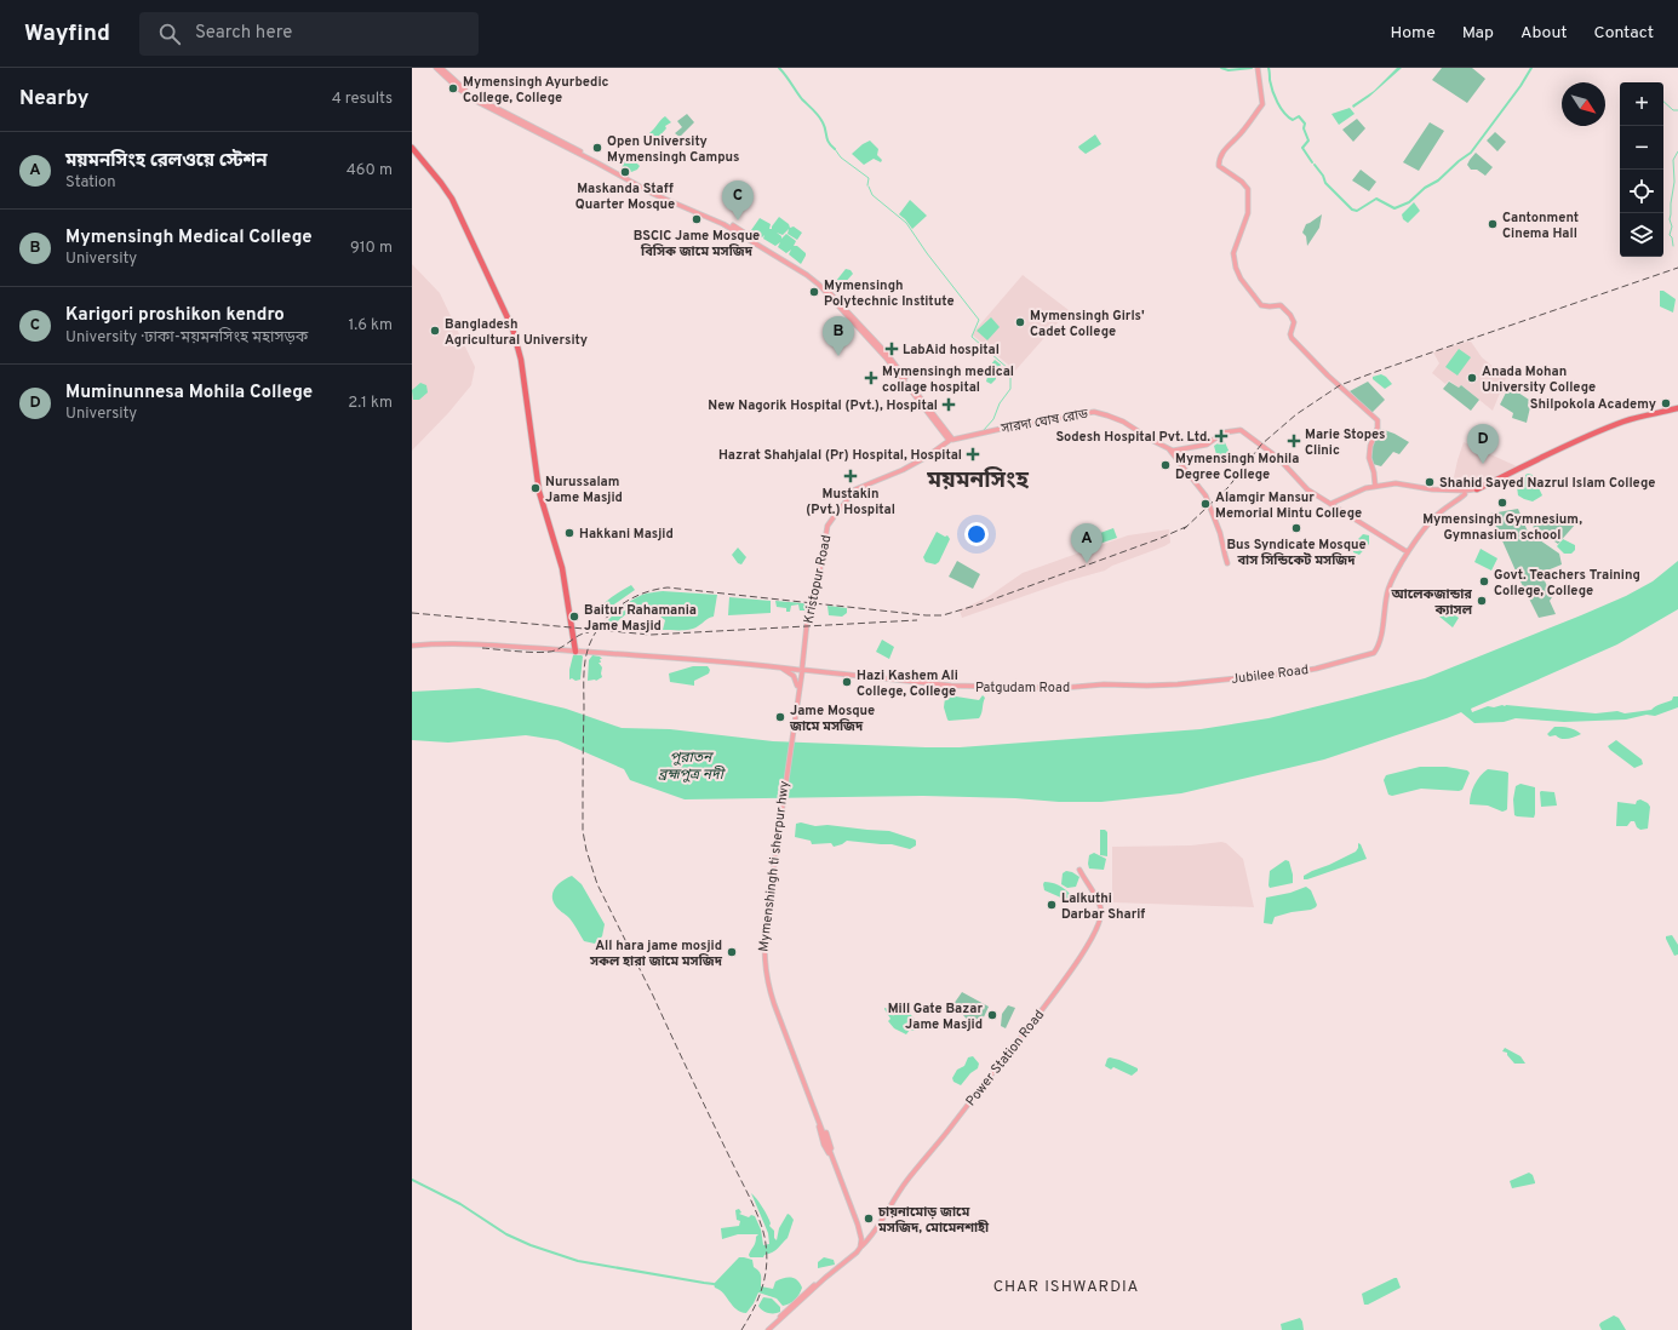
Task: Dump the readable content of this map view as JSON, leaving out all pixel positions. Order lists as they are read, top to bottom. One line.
{"streets":{"main road":["সারদা ঘোষ রোড","Kristopur Road","Jubilee Road","Patgudam Road","Mymenshingh ti sherpur hwy","Power Station Road"]},"crossings":[["সারদা ঘোষ রোড","Kristopur Road"],["Kristopur Road","Patgudam Road"],["Kristopur Road","Mymenshingh ti sherpur hwy"],["Jubilee Road","Patgudam Road"]],"districts":["ময়মনসিংহ","CHAR ISHWARDIA"],"water":["পুরাতন ব্রহ্মপুত্র নদী"],"places":{"other":["Mymensingh Ayurbedic College, College","Open University Mymensingh Campus","Maskanda Staff Quarter Mosque","BSCIC Jame Mosque বিসিক জামে মসজিদ","Cantonment Cinema Hall","Mymensingh Polytechnic Institute","Mymensingh Girls' Cadet College","Bangladesh Agricultural University","Anada Mohan University College","Shilpokola Academy","Mymensingh Mohila Degree College","Shahid Sayed Nazrul Islam College","Nurussalam Jame Masjid","Mymensingh Gymnesium, Gymnasium school","Alamgir Mansur Memorial Mintu College","Bus Syndicate Mosque বাস সিন্ডিকেট মসজিদ","Hakkani Masjid","Govt. Teachers Training College, College","আলেকজান্ডার ক্যাসল","Baitur Rahamania Jame Masjid","Hazi Kashem Ali College, College","Jame Mosque জামে মসজিদ","Lalkuthi Darbar Sharif","All hara jame mosjid সকল হারা জামে মসজিদ","Mill Gate Bazar Jame Masjid","চায়নামোড় জামে মসজিদ, মোমেনশাহী"],"health":["LabAid hospital","Mymensingh medical collage hospital","New Nagorik Hospital (Pvt.), Hospital","Sodesh Hospital Pvt. Ltd.","Marie Stopes Clinic","Hazrat Shahjalal (Pr) Hospital, Hospital","Mustakin (Pvt.) Hospital"]},"north":"bottom right","page":{"header":"Wayfind","search":"Search here","nav":["Home","Map","About","Contact"],"heading":["Nearby","4 results"],"map_buttons":["+","−"],"list":[{"mark":"A","name":"ময়মনসিংহ রেলওয়ে স্টেশন","note":"Station","value":"460 m"},{"mark":"B","name":"Mymensingh Medical College","note":"University","value":"910 m"},{"mark":"C","name":"Karigori proshikon kendro","note":"University · ঢাকা-ময়মনসিংহ মহাসড়ক","value":"1.6 km"},{"mark":"D","name":"Muminunnesa Mohila College","note":"University","value":"2.1 km"}],"pins":["C","B","D","A"]}}
